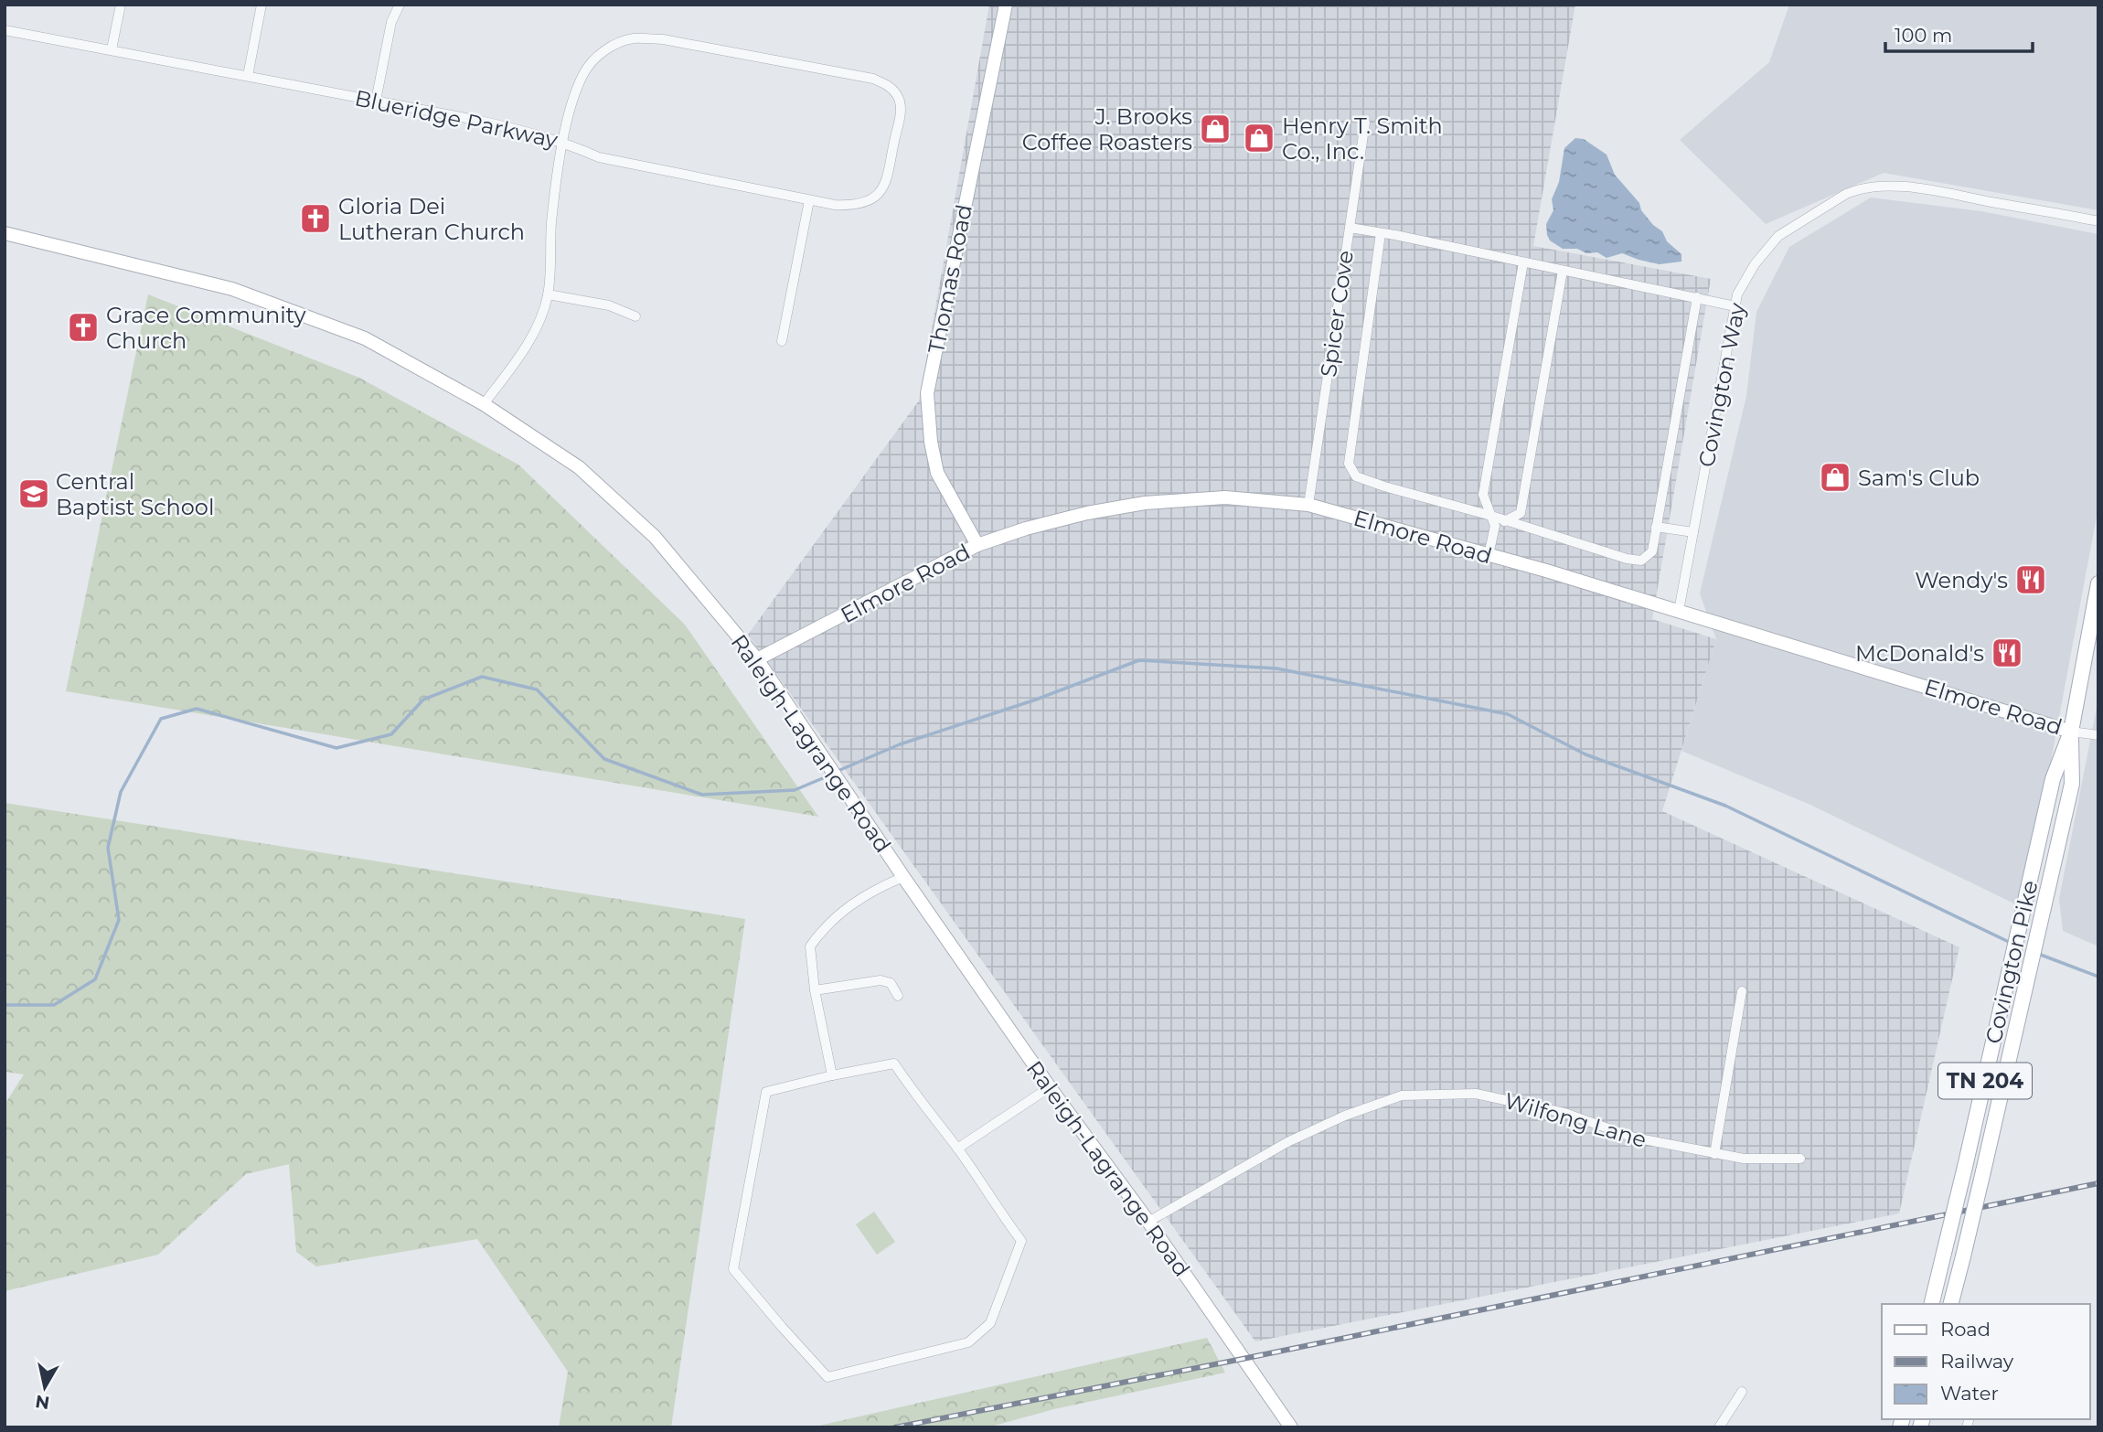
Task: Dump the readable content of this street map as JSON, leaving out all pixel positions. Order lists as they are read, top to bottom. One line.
{"streets":{"main road":["Covington Pike","TN 204"],"street":["Blueridge Parkway","Thomas Road","Spicer Cove","Covington Way","Elmore Road","Raleigh-Lagrange Road","Wilfong Lane"]},"crossings":[["Thomas Road","Elmore Road"],["Spicer Cove","Elmore Road"],["Covington Way","Elmore Road"],["Elmore Road","Raleigh-Lagrange Road"],["Elmore Road","Covington Pike"],["Raleigh-Lagrange Road","Wilfong Lane"]],"places":{"shop":["J. Brooks Coffee Roasters","Henry T. Smith Co., Inc.","Sam's Club"],"church":["Gloria Dei Lutheran Church","Grace Community Church"],"school or university":["Central Baptist School"],"restaurant":["Wendy's","McDonald's"]},"legend":["Road","Railway","Water"],"scale_bar":"100 m","north":"bottom"}
